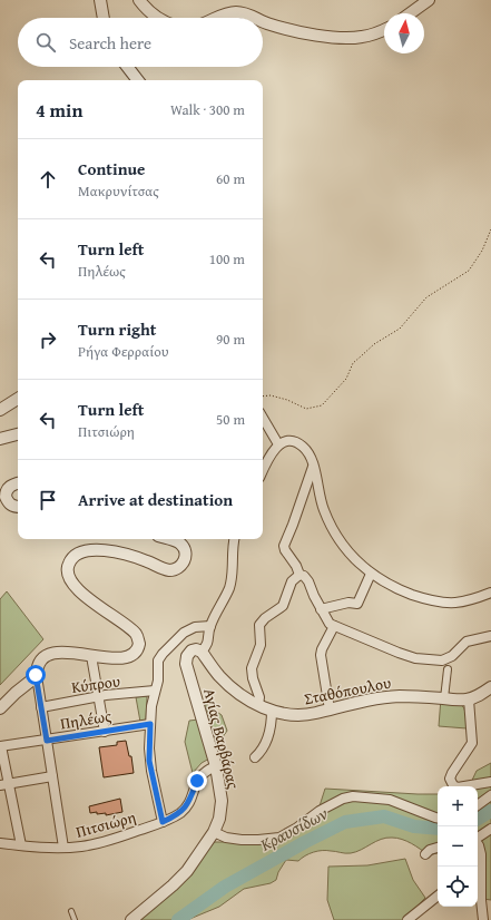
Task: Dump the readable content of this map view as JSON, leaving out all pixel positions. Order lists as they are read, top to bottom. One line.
{"streets":{"street":["Κύπρου","Σταθόπουλου","Πηλέως","Αγίας Βαρβάρας","Πιτσιώρη"]},"crossings":[["Σταθόπουλου","Αγίας Βαρβάρας"],["Αγίας Βαρβάρας","Πιτσιώρη"]],"water":["Κραυσίδων"],"north":"top","page":{"search":"Search here","heading":["4 min","Walk · 300 m"],"list":[["Continue","Μακρυνίτσας","60 m"],["Turn left","Πηλέως","100 m"],["Turn right","Ρήγα Φερραίου","90 m"],["Turn left","Πιτσιώρη","50 m"],"Arrive at destination"],"map_buttons":["+","−"]}}
